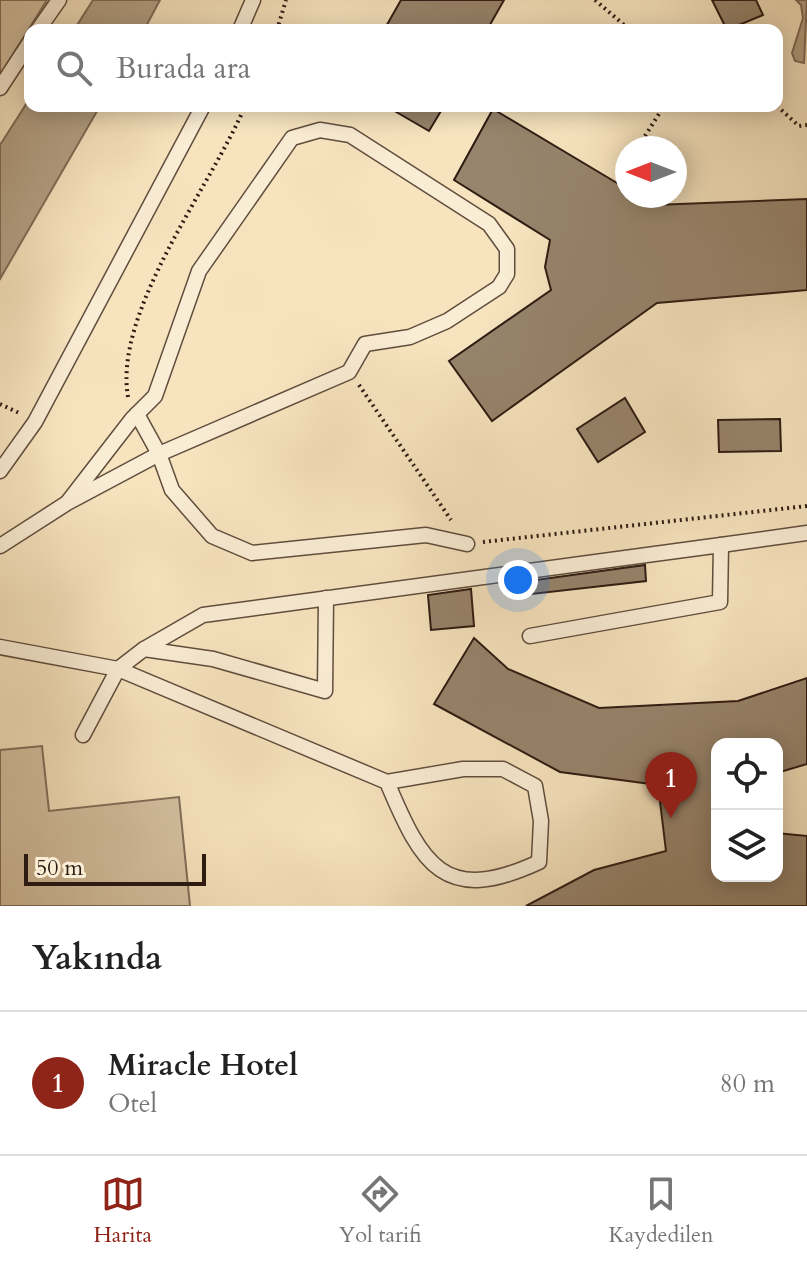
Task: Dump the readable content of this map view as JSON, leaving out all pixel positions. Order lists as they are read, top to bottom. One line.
{"scale_bar":"50 m","north":"left","page":{"search":"Burada ara","pins":"1","scale":"50 m","heading":"Yakında","list":[{"mark":"1","name":"Miracle Hotel","note":"Otel","value":"80 m"}],"nav":["Harita","Yol tarifi","Kaydedilen"]}}
